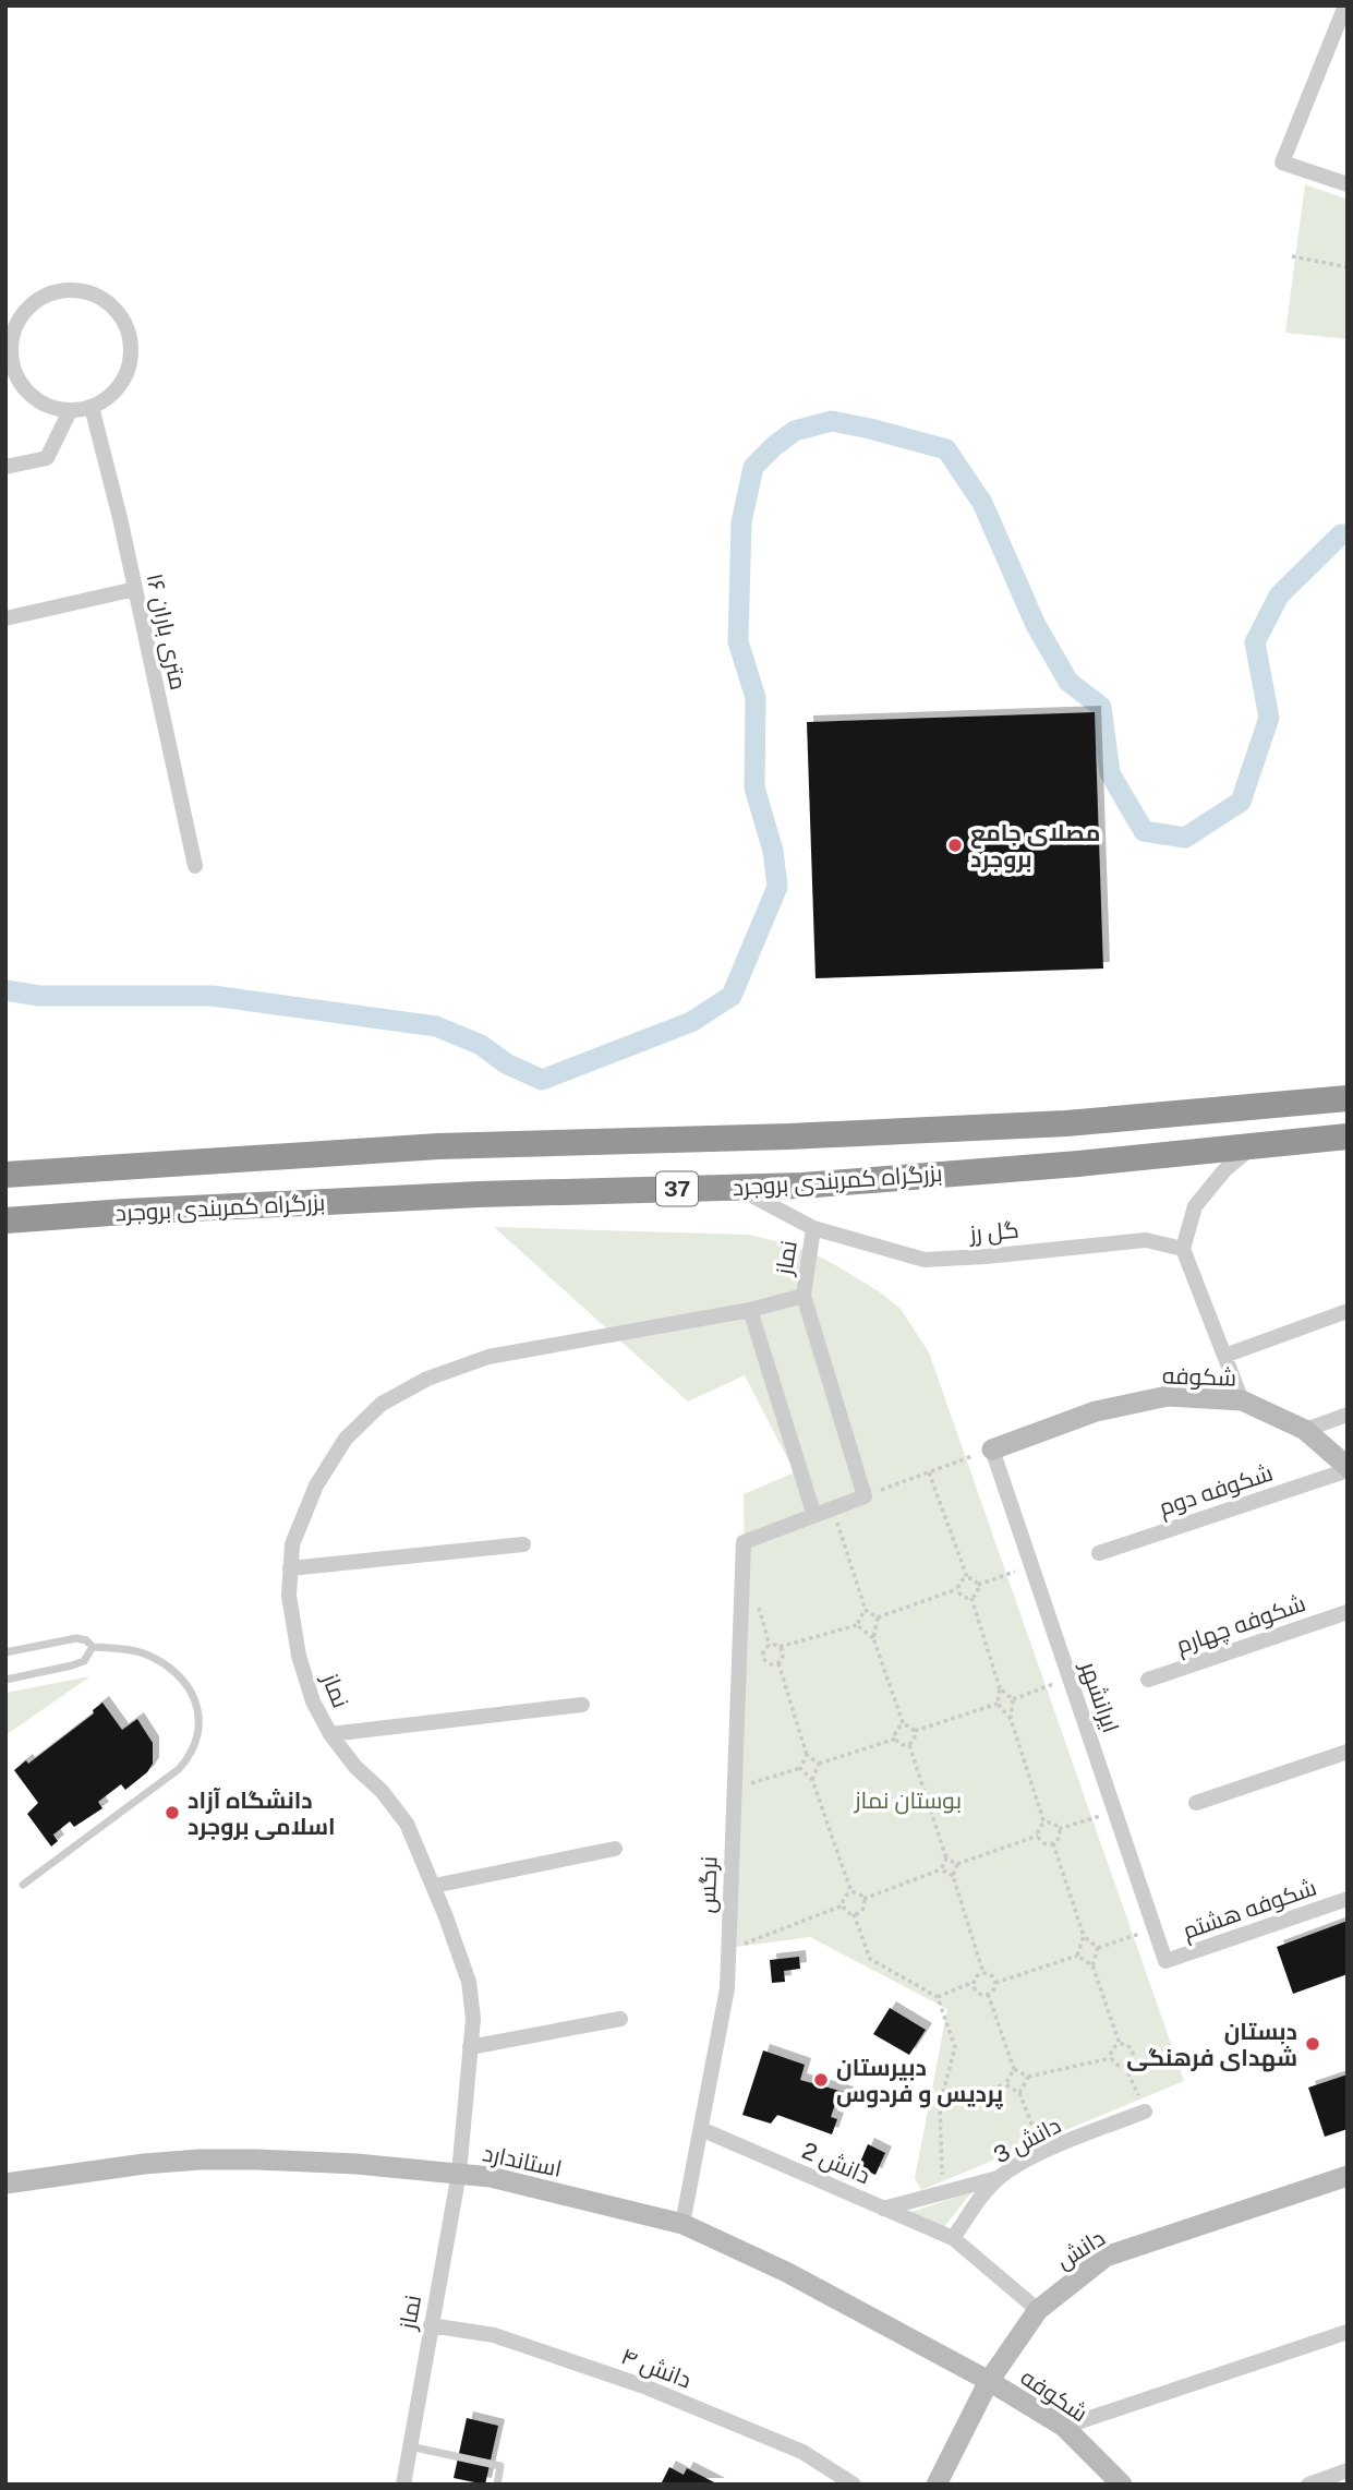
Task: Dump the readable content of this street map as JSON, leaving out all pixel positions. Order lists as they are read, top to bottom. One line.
{"streets":{"highway":["بزرگراه کمربندی بروجرد","37"],"street":["۱۶ متری باران","گل رز","نماز","شکوفه","شکوفه دوم","شکوفه چهارم","ایرانشهر","نرگس","شکوفه هشتم","دانش 3","استاندارد","دانش 2","دانش","دانش ۴"]},"crossings":[["بزرگراه کمربندی بروجرد","گل رز"],["گل رز","نماز"],["نماز","استاندارد"],["نماز","دانش ۴"],["شکوفه","شکوفه دوم"],["شکوفه","ایرانشهر"],["شکوفه","استاندارد"],["شکوفه","دانش"],["ایرانشهر","شکوفه هشتم"],["نرگس","استاندارد"],["نرگس","دانش 2"],["دانش 3","دانش 2"],["استاندارد","دانش"],["دانش 2","دانش"]],"parks":["بوستان نماز"],"places":["مصلای جامع بروجرد","دانشگاه آزاد اسلامی بروجرد","دبستان شهدای فرهنگی","دبیرستان پردیس و فردوس"]}
